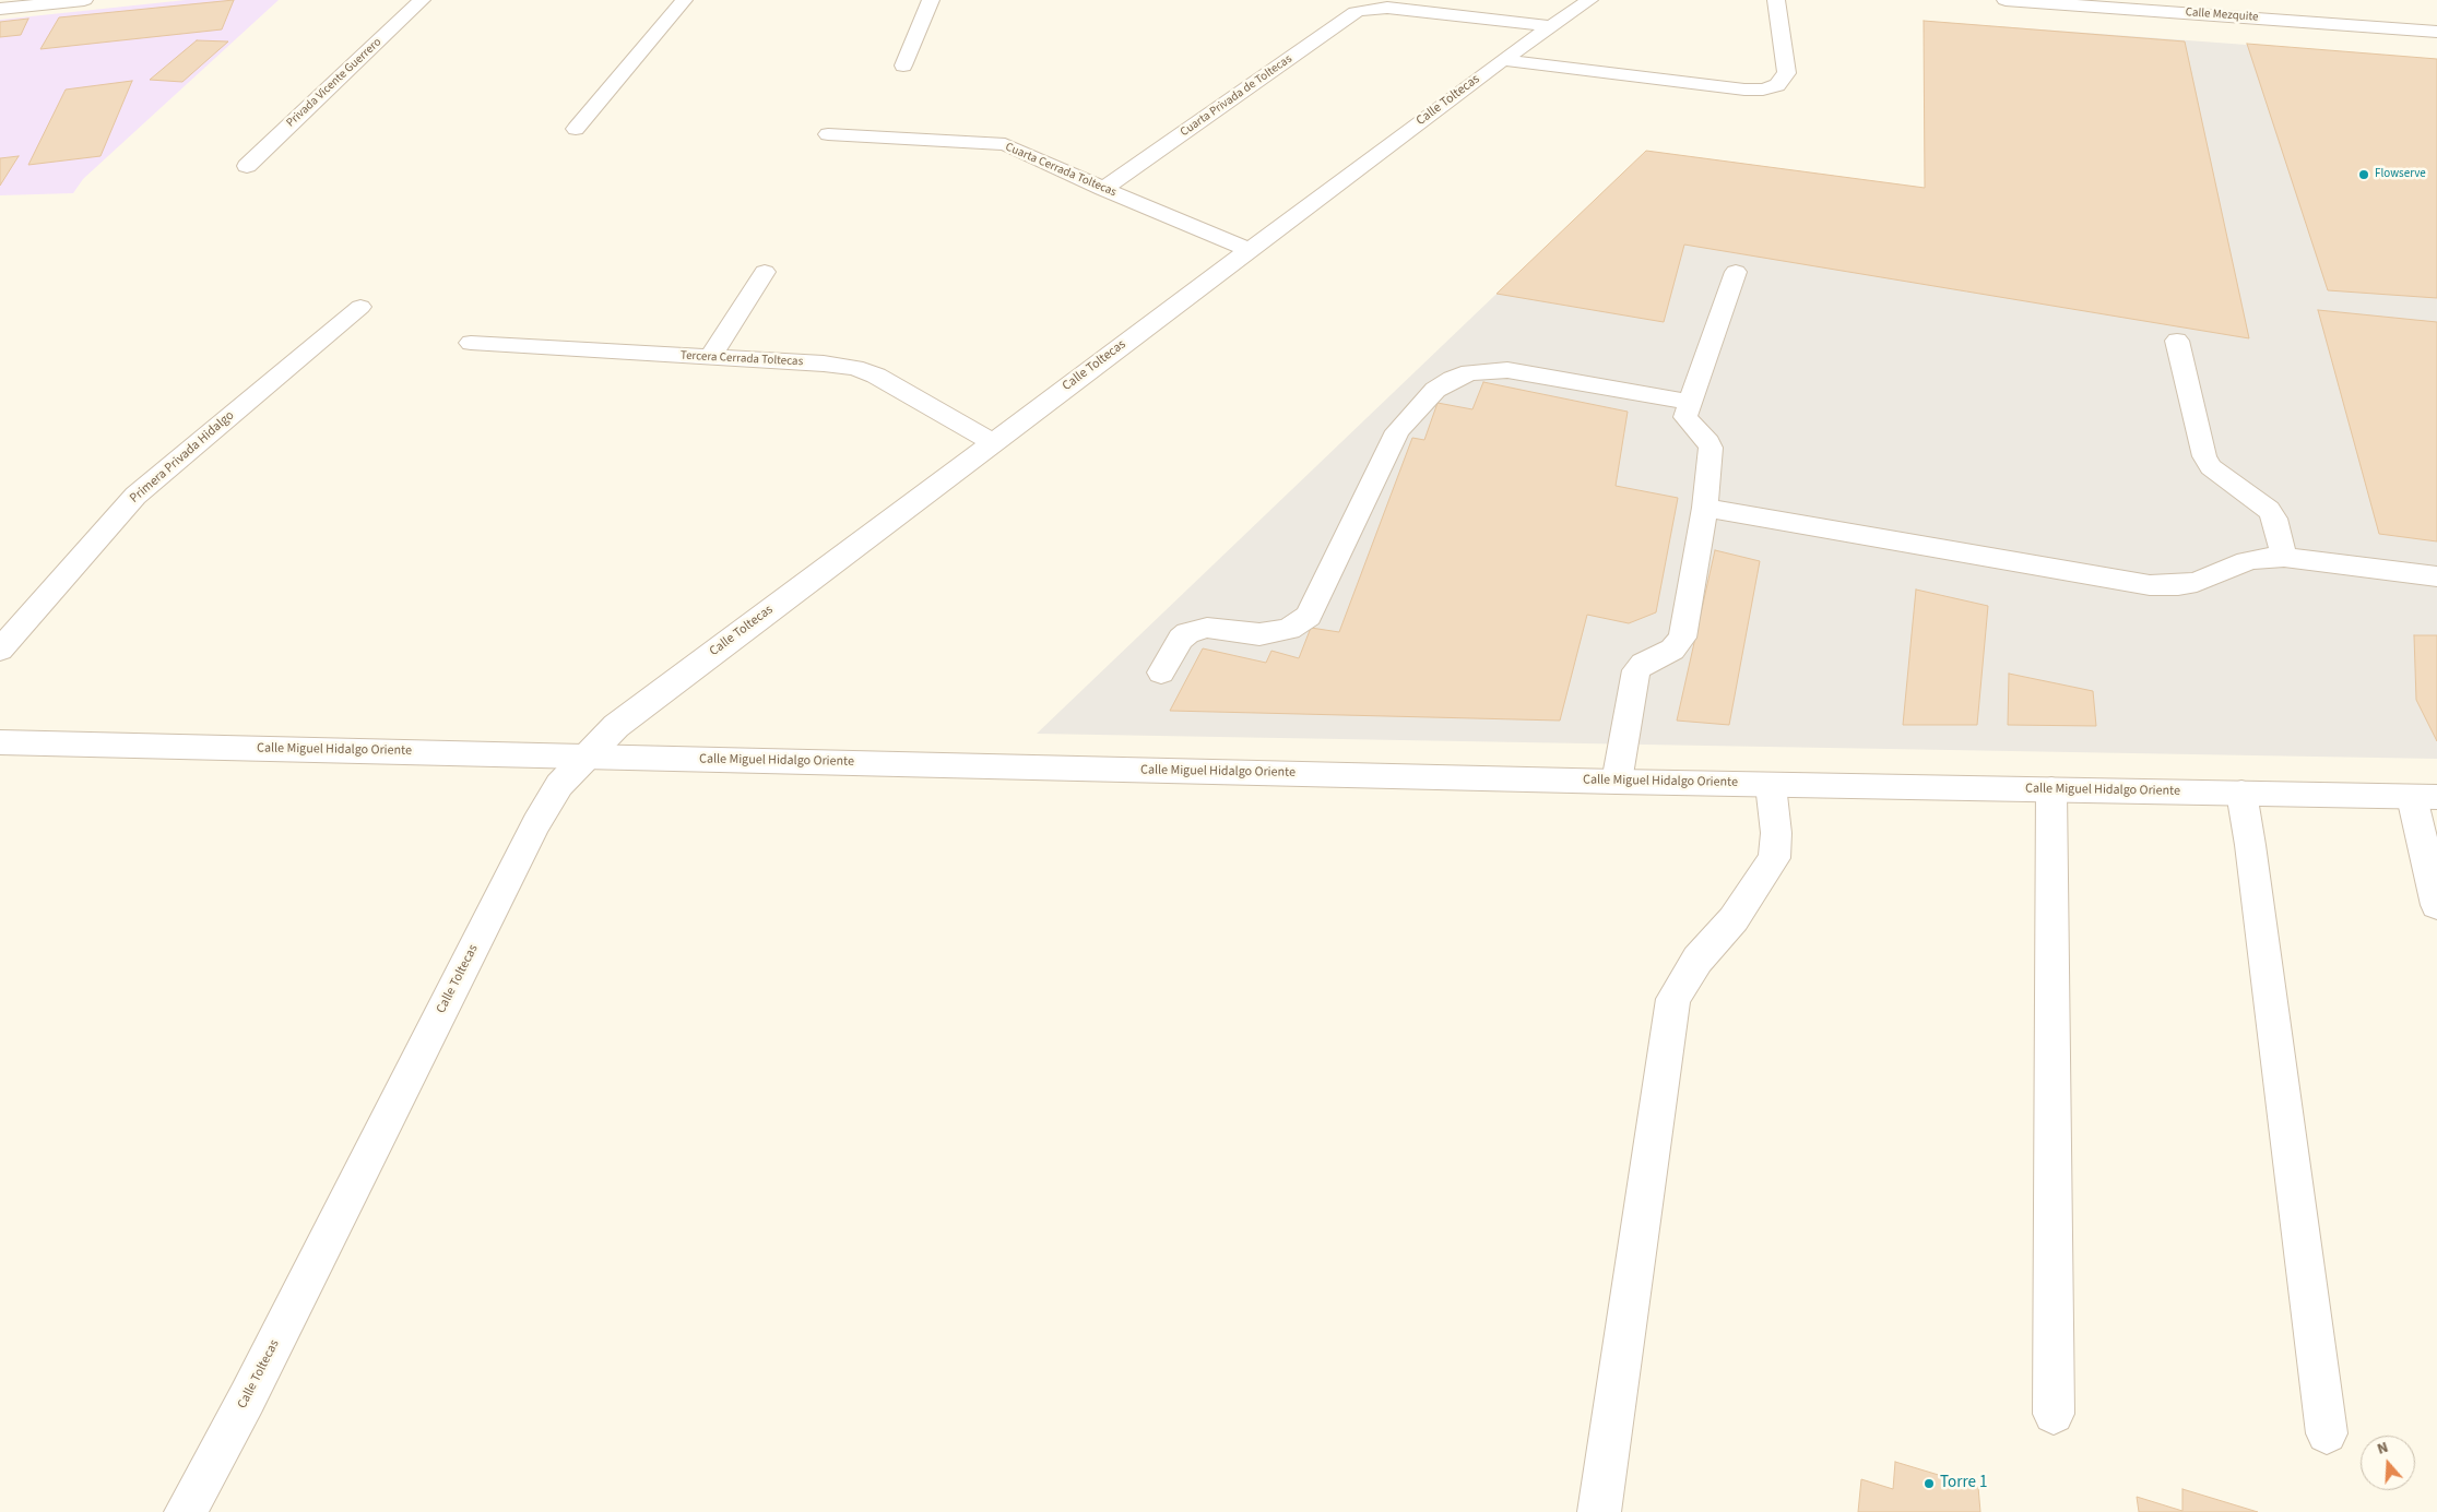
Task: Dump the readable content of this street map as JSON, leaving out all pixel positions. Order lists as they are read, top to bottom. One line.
{"streets":{"street":["Calle Mezquite","Privada Vicente Guerrero","Cuarta Privada de Toltecas","Calle Toltecas","Cuarta Cerrada Toltecas","Tercera Cerrada Toltecas","Primera Privada Hidalgo","Calle Miguel Hidalgo Oriente"]},"crossings":[["Cuarta Privada de Toltecas","Calle Toltecas"],["Cuarta Privada de Toltecas","Cuarta Cerrada Toltecas"],["Calle Toltecas","Cuarta Cerrada Toltecas"],["Calle Toltecas","Tercera Cerrada Toltecas"],["Calle Toltecas","Calle Miguel Hidalgo Oriente"]],"places":["Flowserve","Torre 1"],"north":"top"}
